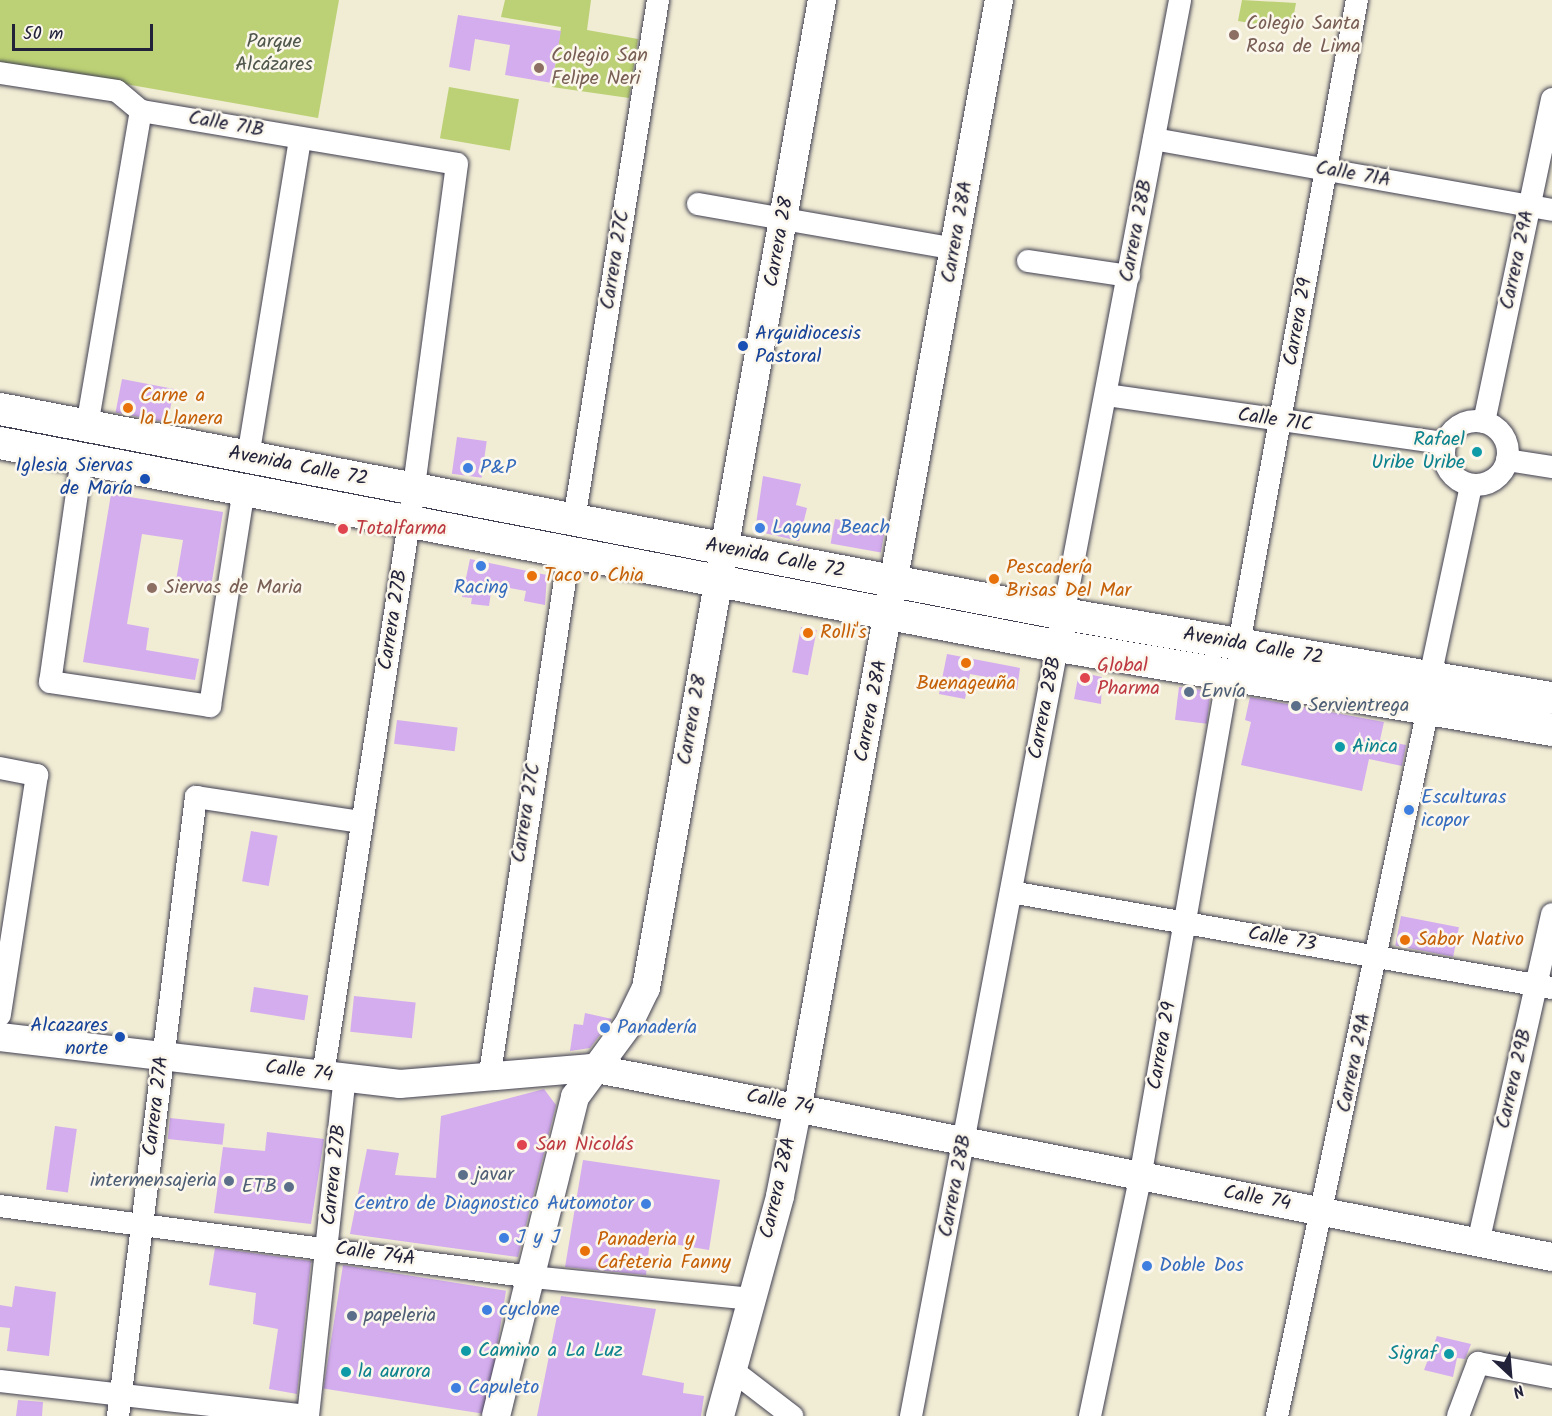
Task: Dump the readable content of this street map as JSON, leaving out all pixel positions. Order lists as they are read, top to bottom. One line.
{"streets":{"main road":["Avenida Calle 72"],"street":["Calle 71B","Calle 71A","Carrera 28B","Carrera 28A","Carrera 28","Carrera 27C","Carrera 29A","Carrera 29","Calle 71C","Carrera 27B","Calle 73","Calle 74","Carrera 29B","Carrera 27A","Calle 74A"]},"crossings":[["Calle 71B","Carrera 27B"],["Calle 71A","Carrera 28B"],["Calle 71A","Carrera 29A"],["Calle 71A","Carrera 29"],["Carrera 28B","Calle 71C"],["Carrera 28B","Avenida Calle 72"],["Carrera 28B","Calle 73"],["Carrera 28B","Calle 74"],["Carrera 28A","Avenida Calle 72"],["Carrera 28A","Calle 74"],["Carrera 28A","Calle 74A"],["Carrera 28","Avenida Calle 72"],["Carrera 28","Calle 74"],["Carrera 28","Calle 74A"],["Carrera 27C","Avenida Calle 72"],["Carrera 27C","Calle 74"],["Carrera 29A","Calle 71C"],["Carrera 29A","Avenida Calle 72"],["Carrera 29A","Calle 73"],["Carrera 29A","Calle 74"],["Carrera 29","Calle 71C"],["Carrera 29","Avenida Calle 72"],["Carrera 29","Calle 73"],["Carrera 29","Calle 74"],["Avenida Calle 72","Carrera 27B"],["Carrera 27B","Calle 74"],["Carrera 27B","Carrera 27A"],["Carrera 27B","Calle 74A"],["Calle 73","Carrera 29B"],["Calle 74","Carrera 29B"],["Calle 74","Carrera 27A"],["Carrera 27A","Calle 74A"]],"parks":["Parque Alcázares"],"places":["Colegio Santa Rosa de Lima","Colegio San Felipe Neri","Arquidiocesis Pastoral","Carne a la Llanera","Rafael Uribe Uribe","P&P","Iglesia Siervas de María","Laguna Beach","Totalfarma","Racing","Taco o Chia","Pescadería Brisas Del Mar","Siervas de Maria","Rolli's","Buenageuña","Global Pharma","Envía","Servientrega","Ainca","Esculturas icopor","Sabor Nativo","Panadería","Alcazares norte","San Nicolás","javar","intermensajeria","ETB","Centro de Diagnostico Automotor","J y J","Panaderia y Cafeteria Fanny","Doble Dos","cyclone","papeleria","Camino a La Luz","Sigraf","la aurora","Capuleto"],"scale_bar":"50 m","north":"bottom right"}
